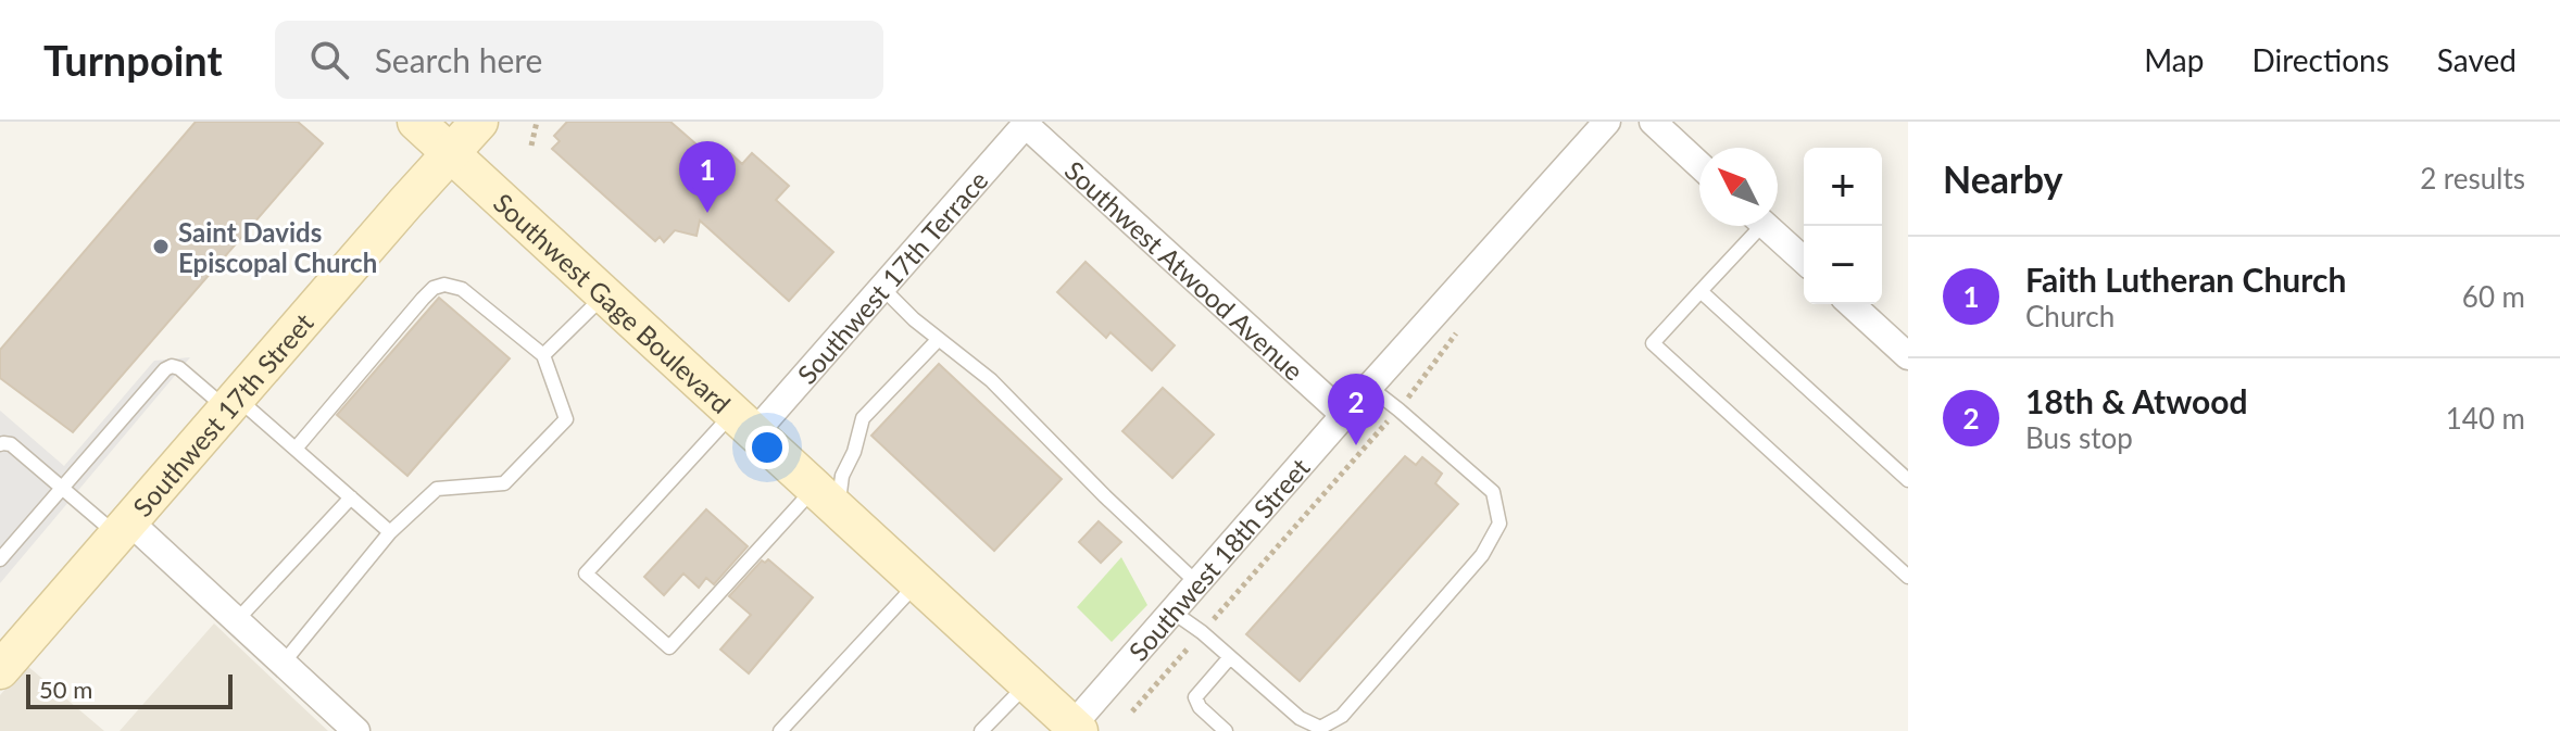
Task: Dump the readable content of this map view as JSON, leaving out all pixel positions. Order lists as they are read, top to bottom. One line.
{"streets":{"main road":["Southwest Gage Boulevard","Southwest 17th Street"],"street":["Southwest Atwood Avenue","Southwest 17th Terrace","Southwest 18th Street"]},"crossings":[["Southwest Atwood Avenue","Southwest 17th Terrace"],["Southwest Atwood Avenue","Southwest 18th Street"],["Southwest 17th Terrace","Southwest Gage Boulevard"],["Southwest Gage Boulevard","Southwest 17th Street"],["Southwest Gage Boulevard","Southwest 18th Street"]],"places":["Saint Davids Episcopal Church"],"scale_bar":"50 m","north":"top left","page":{"header":"Turnpoint","search":"Search here","nav":["Map","Directions","Saved"],"heading":["Nearby","2 results"],"pins":["1","2"],"map_buttons":["+","−"],"list":[{"mark":"1","name":"Faith Lutheran Church","note":"Church","value":"60 m"},{"mark":"2","name":"18th & Atwood","note":"Bus stop","value":"140 m"}],"scale":"50 m"}}
